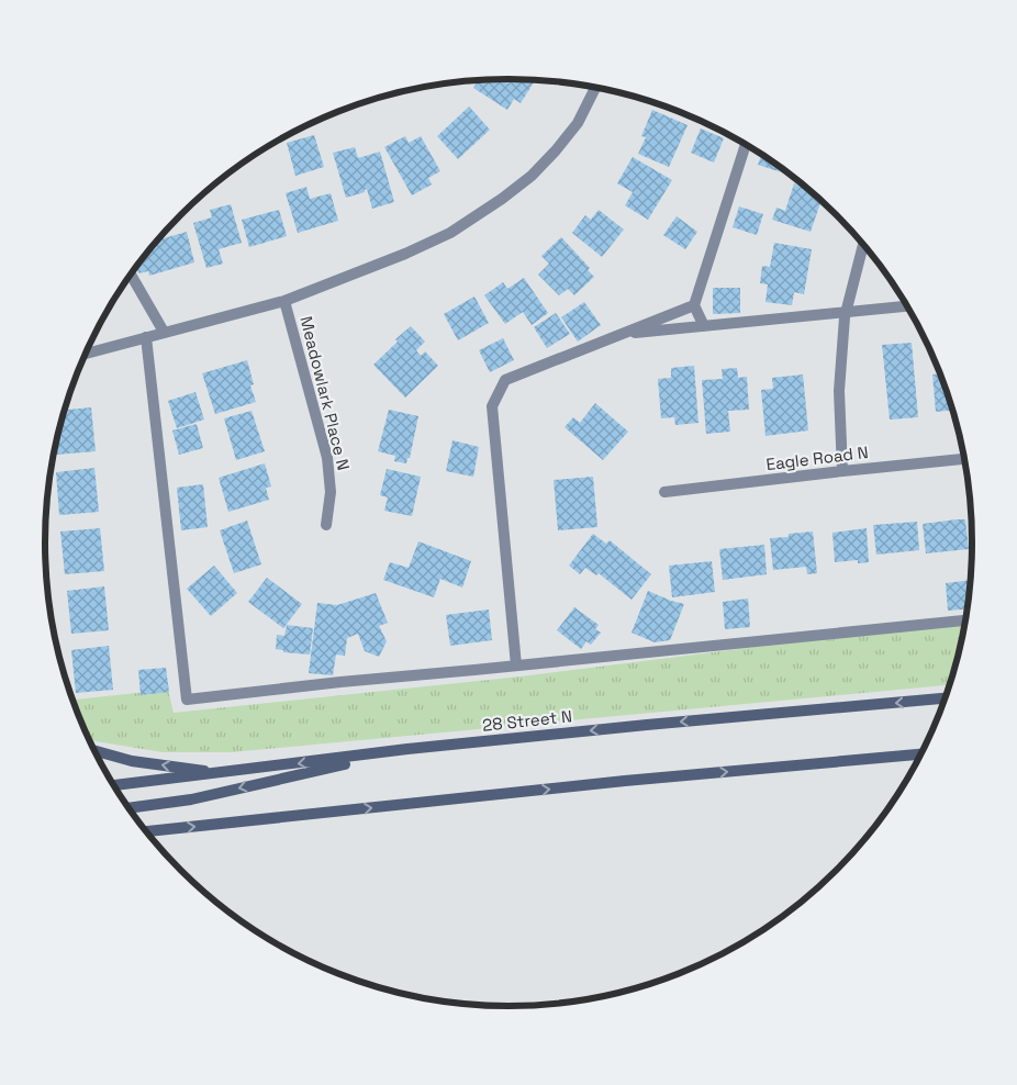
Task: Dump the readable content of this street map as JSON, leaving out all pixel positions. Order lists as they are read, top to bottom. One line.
{"streets":{"main road":["28 Street N"],"street":["Meadowlark Place N","Eagle Road N"]}}
